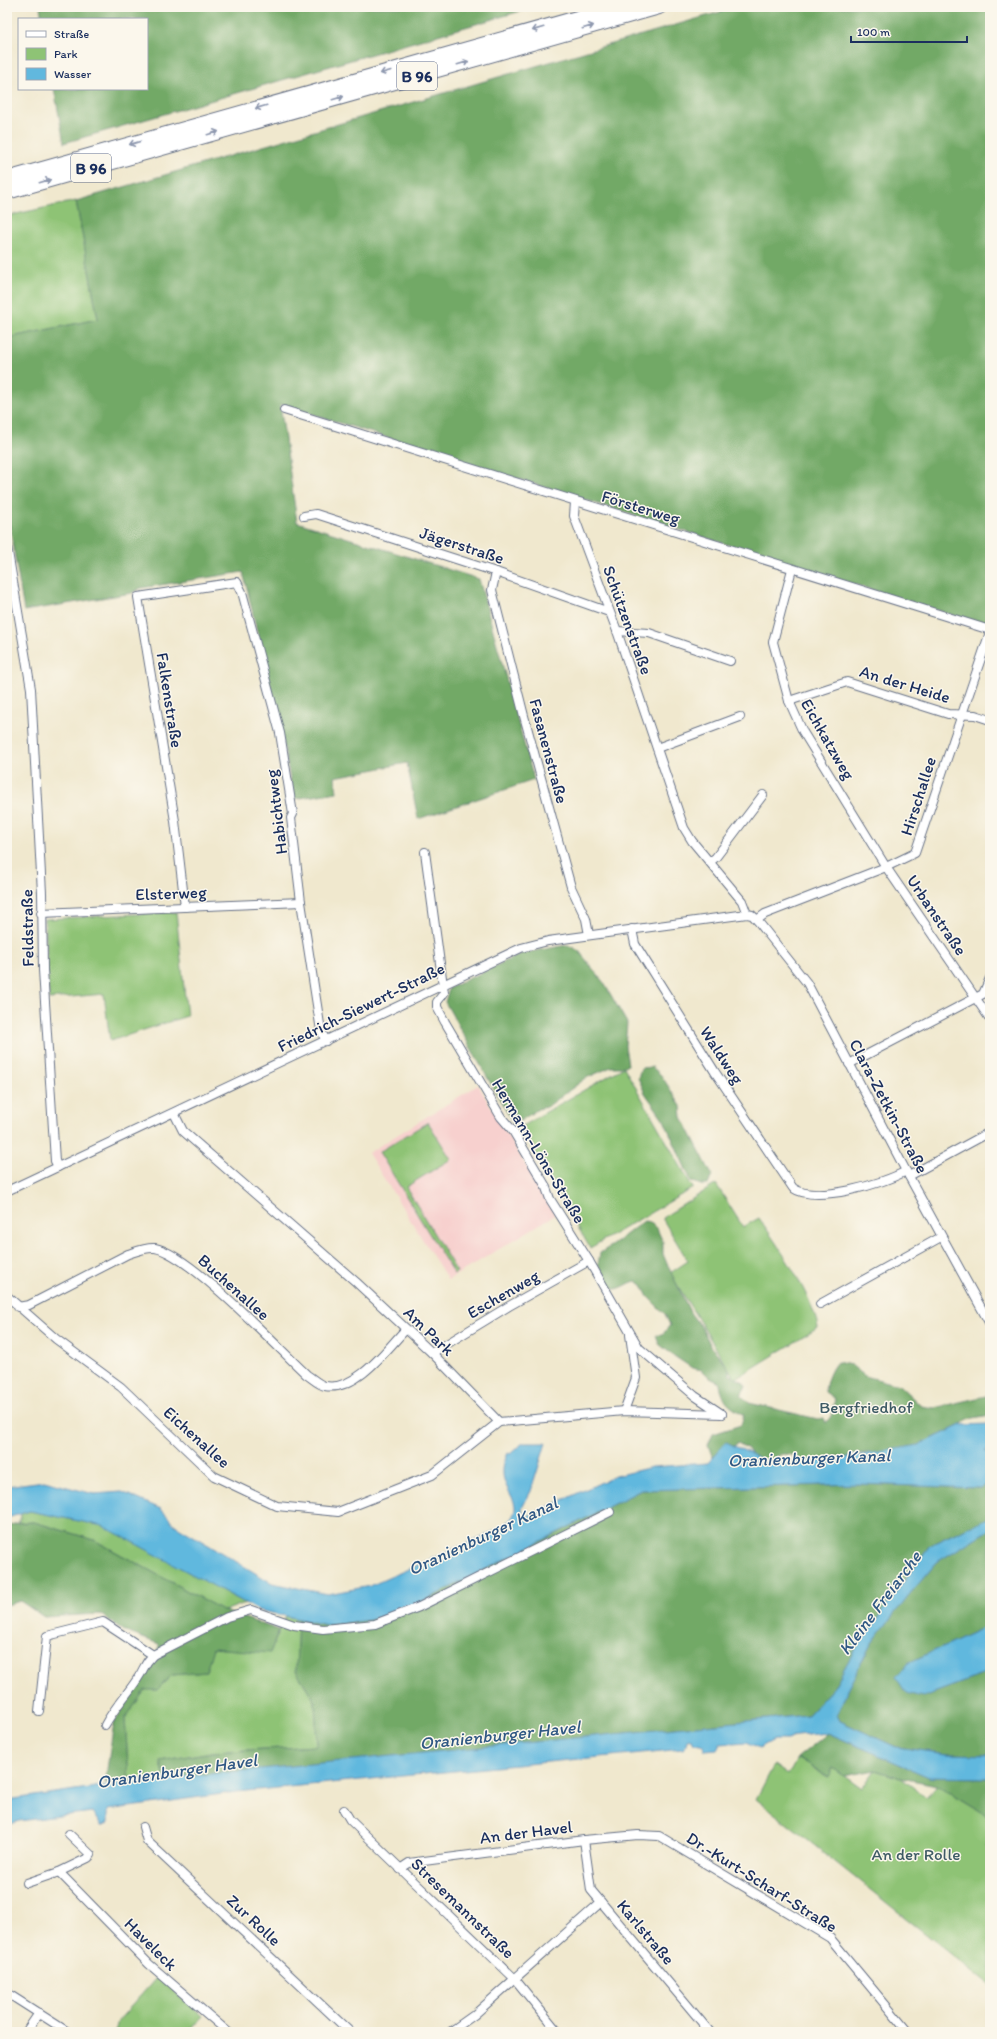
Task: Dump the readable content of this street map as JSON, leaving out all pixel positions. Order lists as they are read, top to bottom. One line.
{"streets":{"highway":["B 96"],"street":["Försterweg","Jägerstraße","Schützenstraße","An der Heide","Falkenstraße","Eichkatzweg","Fasanenstraße","Hirschallee","Habichtweg","Elsterweg","Urbanstraße","Feldstraße","Friedrich-Siewert-Straße","Waldweg","Clara-Zetkin-Straße","Hermann-Löns-Straße","Buchenallee","Eschenweg","Am Park","Eichenallee","An der Havel","Dr.-Kurt-Scharf-Straße","Stresemannstraße","Zur Rolle","Karlstraße","Haveleck"]},"crossings":[["Försterweg","Schützenstraße"],["Försterweg","Eichkatzweg"],["Försterweg","Hirschallee"],["Jägerstraße","Schützenstraße"],["Jägerstraße","Fasanenstraße"],["Schützenstraße","Friedrich-Siewert-Straße"],["Schützenstraße","Clara-Zetkin-Straße"],["An der Heide","Eichkatzweg"],["An der Heide","Hirschallee"],["Falkenstraße","Habichtweg"],["Falkenstraße","Elsterweg"],["Eichkatzweg","Hirschallee"],["Eichkatzweg","Urbanstraße"],["Fasanenstraße","Friedrich-Siewert-Straße"],["Hirschallee","Urbanstraße"],["Hirschallee","Clara-Zetkin-Straße"],["Habichtweg","Elsterweg"],["Habichtweg","Friedrich-Siewert-Straße"],["Elsterweg","Feldstraße"],["Feldstraße","Friedrich-Siewert-Straße"],["Friedrich-Siewert-Straße","Waldweg"],["Friedrich-Siewert-Straße","Clara-Zetkin-Straße"],["Friedrich-Siewert-Straße","Hermann-Löns-Straße"],["Friedrich-Siewert-Straße","Am Park"],["Waldweg","Clara-Zetkin-Straße"],["Hermann-Löns-Straße","Eschenweg"],["Buchenallee","Am Park"],["Buchenallee","Eichenallee"],["Eschenweg","Am Park"],["Am Park","Eichenallee"],["An der Havel","Dr.-Kurt-Scharf-Straße"],["An der Havel","Stresemannstraße"],["An der Havel","Karlstraße"]],"water":["Oranienburger Kanal","Kleine Freiarche","Oranienburger Havel"],"parks":["Bergfriedhof","An der Rolle"],"legend":["Straße","Park","Wasser"],"scale_bar":"100 m"}
